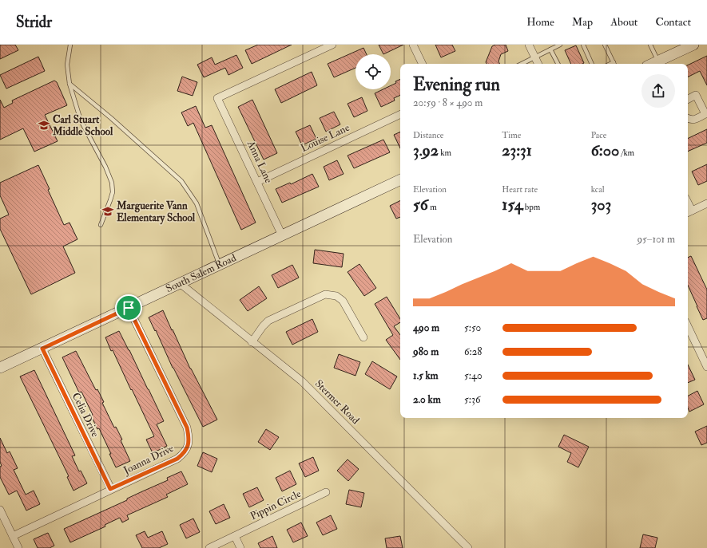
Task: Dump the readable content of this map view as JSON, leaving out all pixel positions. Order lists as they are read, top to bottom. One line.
{"streets":{"main road":["South Salem Road"],"street":["Louise Lane","Anna Lane","Stermer Road","Celia Drive","Joanna Drive","Pippin Circle"]},"crossings":[["Louise Lane","Anna Lane"],["Anna Lane","South Salem Road"],["South Salem Road","Stermer Road"],["South Salem Road","Celia Drive"],["South Salem Road","Joanna Drive"],["Celia Drive","Joanna Drive"]],"places":{"school or university":["Carl Stuart Middle School","Marguerite Vann Elementary School"]},"page":{"header":"Stridr","nav":["Home","Map","About","Contact"],"heading":["Evening run","20:59 · 8 × 490 m"],"stats":[["Distance","3.92 km"],["Time","23:31"],["Pace","6:00 /km"],["Elevation","56 m"],["Heart rate","154 bpm"],["kcal","303"]],"chart":["Elevation","95–101 m"],"list":[{"name":"490 m","note":"5:50"},{"name":"980 m","note":"6:28"},{"name":"1.5 km","note":"5:40"},{"name":"2.0 km","note":"5:36"}]}}
